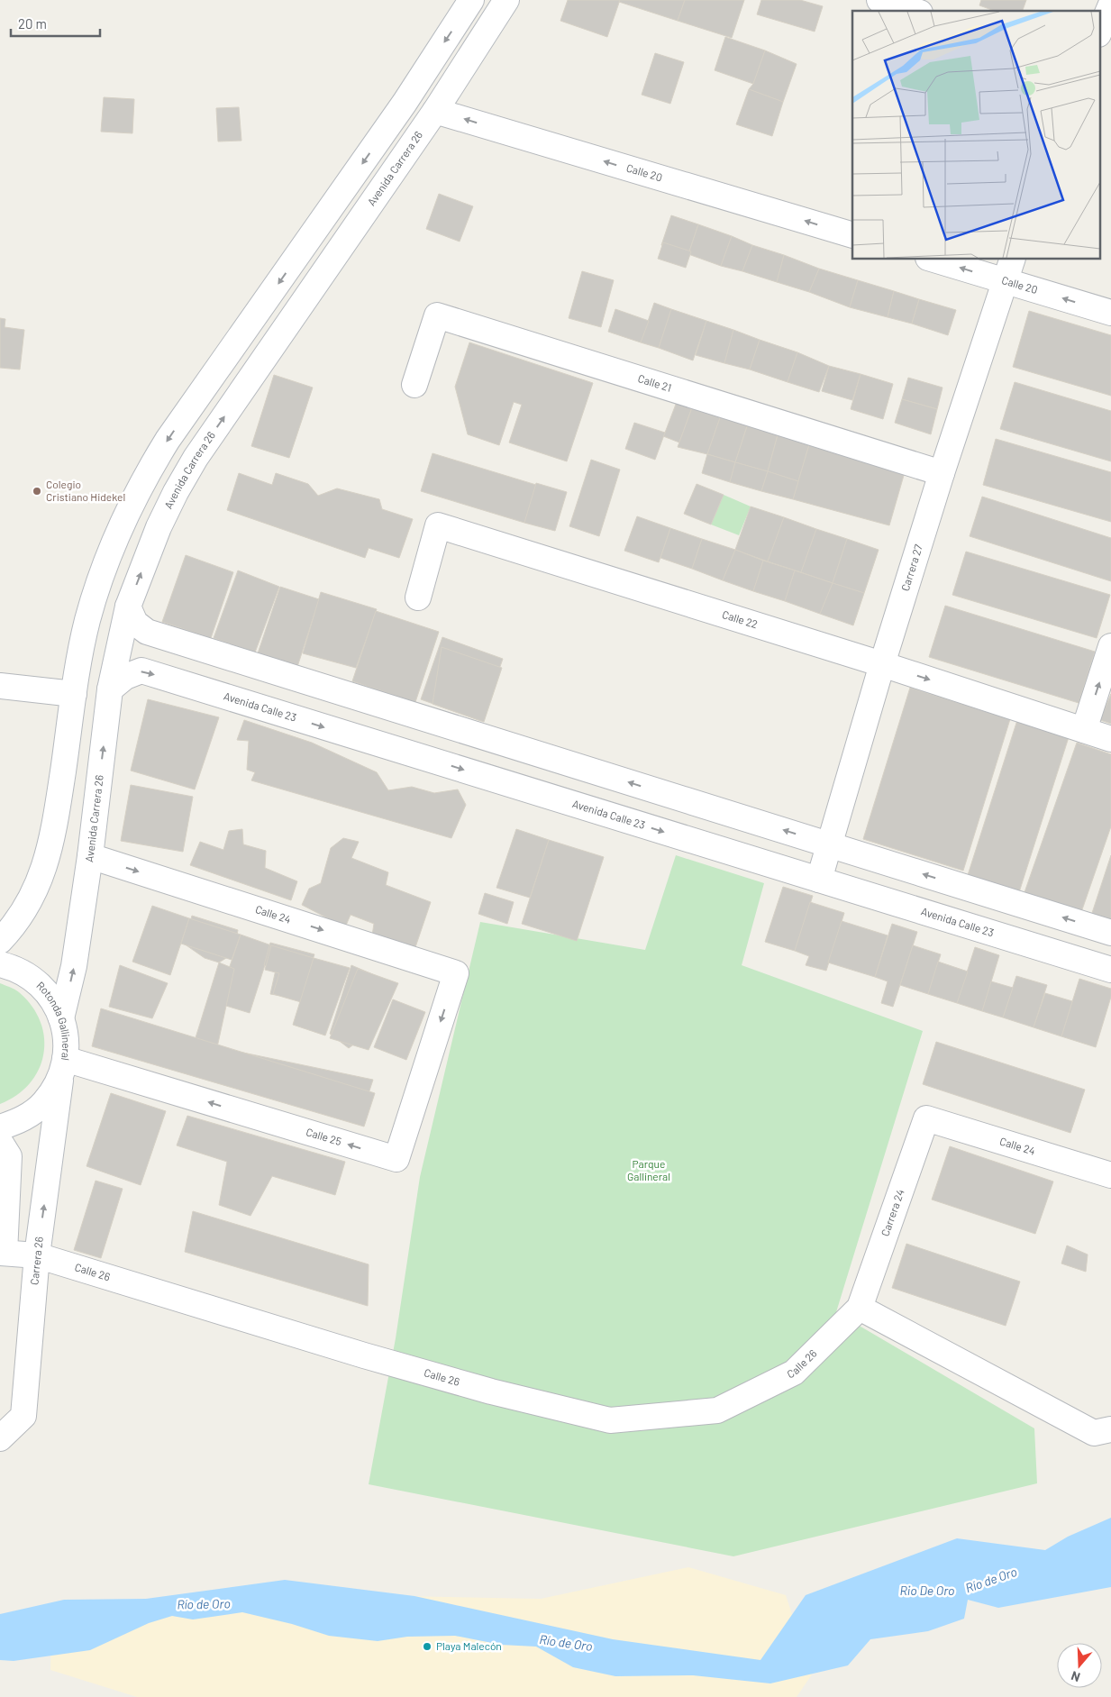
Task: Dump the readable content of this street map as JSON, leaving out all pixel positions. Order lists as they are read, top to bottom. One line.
{"streets":{"street":["Avenida Carrera 26","Calle 20","Calle 21","Carrera 27","Calle 22","Avenida Calle 23","Calle 24","Rotonda Gallineral","Calle 25","Carrera 24","Carrera 26","Calle 26"]},"crossings":[["Avenida Carrera 26","Calle 20"],["Avenida Carrera 26","Avenida Calle 23"],["Avenida Carrera 26","Calle 24"],["Avenida Carrera 26","Rotonda Gallineral"],["Calle 20","Carrera 27"],["Calle 21","Carrera 27"],["Carrera 27","Calle 22"],["Carrera 27","Avenida Calle 23"],["Calle 24","Calle 25"],["Calle 24","Carrera 24"],["Rotonda Gallineral","Calle 25"],["Rotonda Gallineral","Carrera 26"],["Calle 25","Carrera 26"],["Carrera 24","Calle 26"],["Carrera 26","Calle 26"]],"one_way":["Calle 20","Calle 24"],"water":["Río de Oro","Rio De Oro"],"parks":["Parque Gallineral"],"places":["Colegio Cristiano Hidekel","Playa Malecón"],"scale_bar":"20 m","north":"bottom"}
